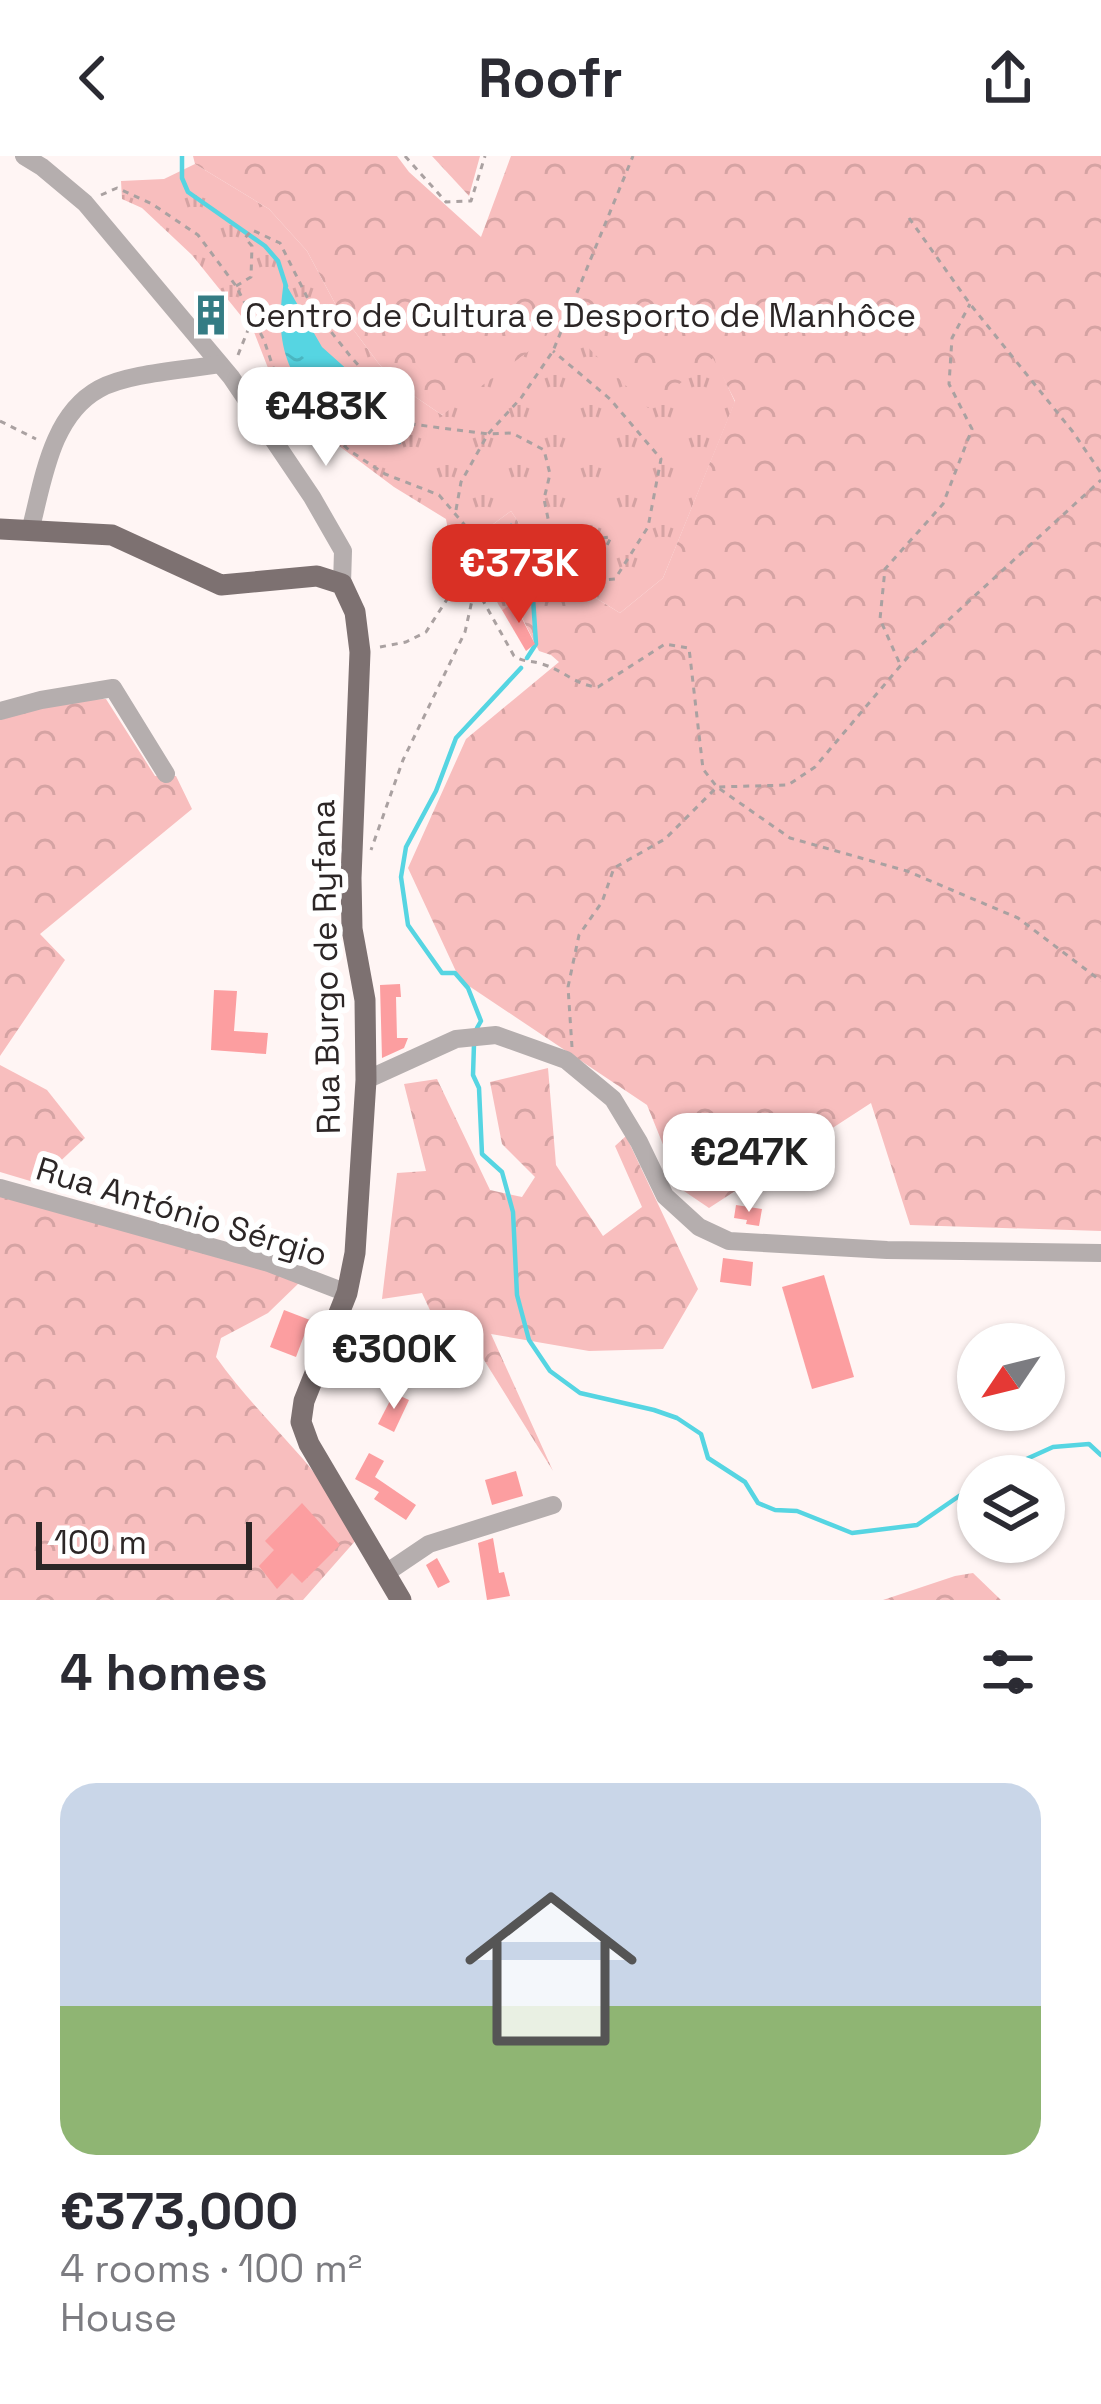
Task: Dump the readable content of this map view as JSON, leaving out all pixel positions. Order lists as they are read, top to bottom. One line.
{"streets":{"main road":["Rua Burgo de Ryfana"],"street":["Rua António Sérgio"]},"crossings":[["Rua Burgo de Ryfana","Rua António Sérgio"]],"places":{"building":["Centro de Cultura e Desporto de Manhôce"]},"scale_bar":"100 m","north":"bottom left","page":{"header":"Roofr","price":["€483K","€373K","€247K","€300K"],"scale":"100 m","heading":"4 homes","list":[{"name":"€373,000","note":"4 rooms · 100 m² · House"}]}}
